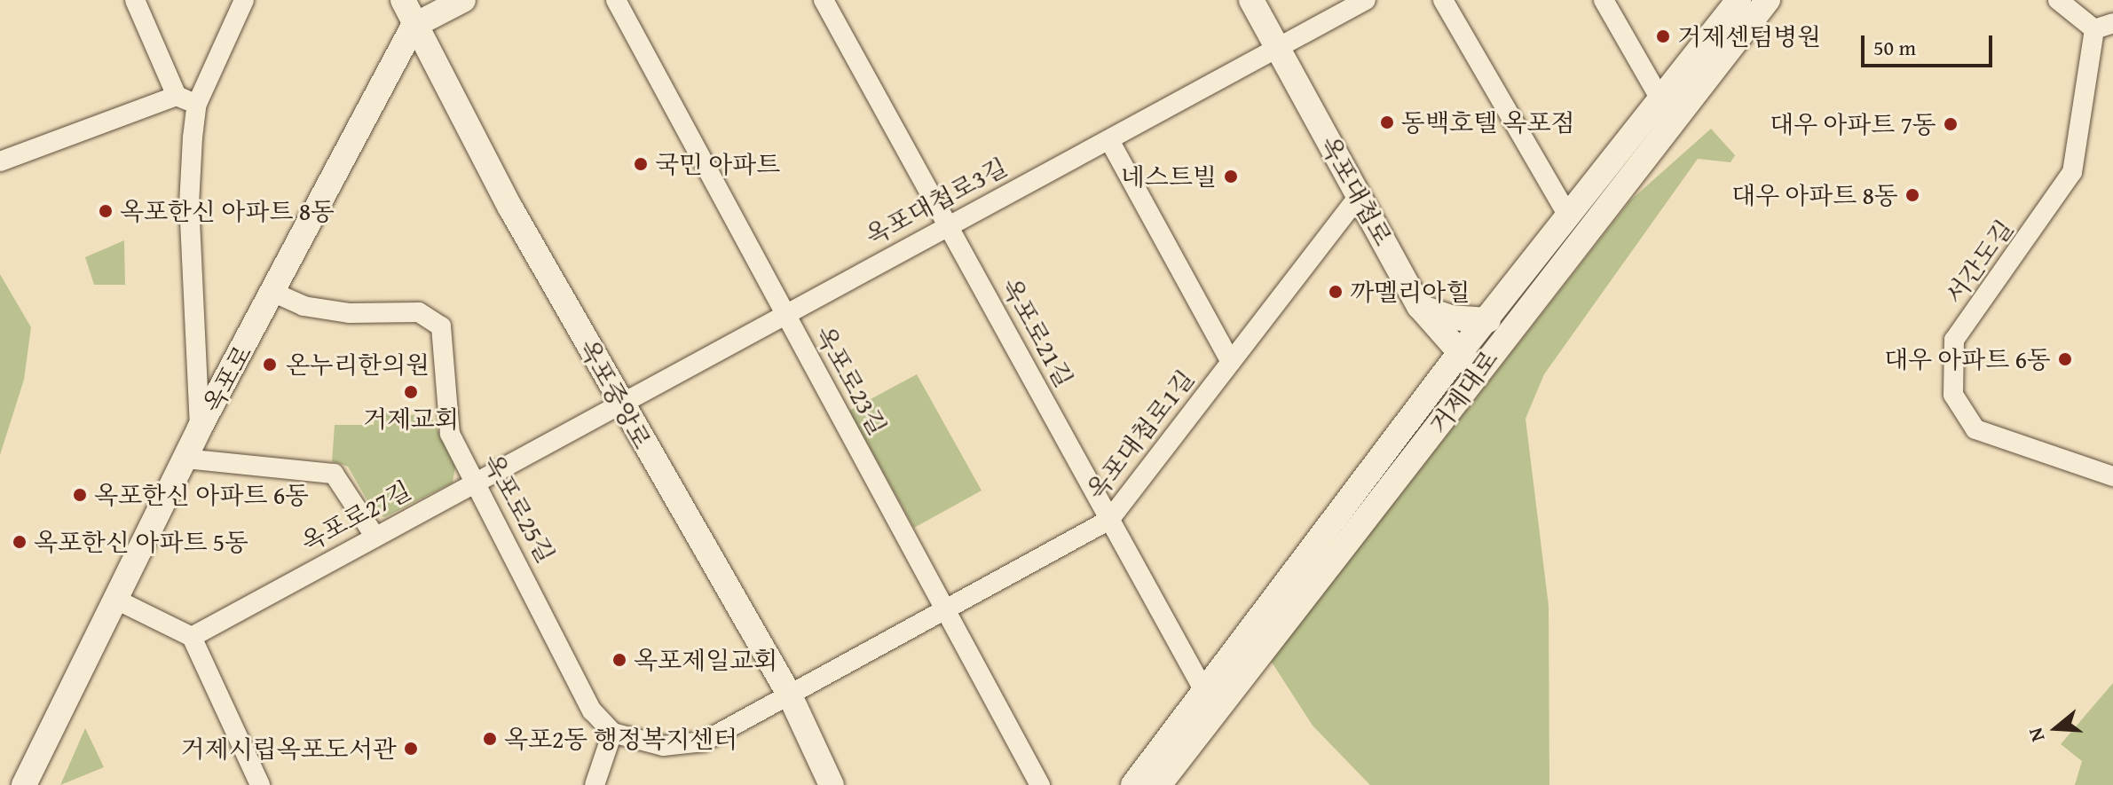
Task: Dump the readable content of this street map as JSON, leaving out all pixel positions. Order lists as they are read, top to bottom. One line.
{"streets":{"street":["옥포대첩로","옥포대첩로3길","서간도길","옥포로21길","옥포로","옥포로23길","거제대로","옥포중앙로","옥포대첩로1길","옥포로25길","옥포로27길"]},"crossings":[["옥포대첩로","옥포대첩로3길"],["옥포대첩로","거제대로"],["옥포대첩로","옥포대첩로1길"],["옥포대첩로3길","옥포로21길"],["옥포대첩로3길","옥포로23길"],["옥포대첩로3길","옥포중앙로"],["옥포대첩로3길","옥포로27길"],["옥포로21길","거제대로"],["옥포로21길","옥포대첩로1길"],["옥포로","옥포중앙로"],["옥포로","옥포로25길"],["옥포로23길","옥포대첩로1길"],["옥포중앙로","옥포대첩로1길"],["옥포중앙로","옥포로27길"],["옥포대첩로1길","옥포로25길"],["옥포로25길","옥포로27길"]],"places":["거제센텀병원","동백호텔 옥포점","대우 아파트 7동","국민 아파트","네스트빌","대우 아파트 8동","옥포한신 아파트 8동","까멜리아힐","대우 아파트 6동","온누리한의원","거제교회","옥포한신 아파트 6동","옥포한신 아파트 5동","옥포제일교회","옥포2동 행정복지센터","거제시립옥포도서관"],"scale_bar":"50 m","north":"left"}
